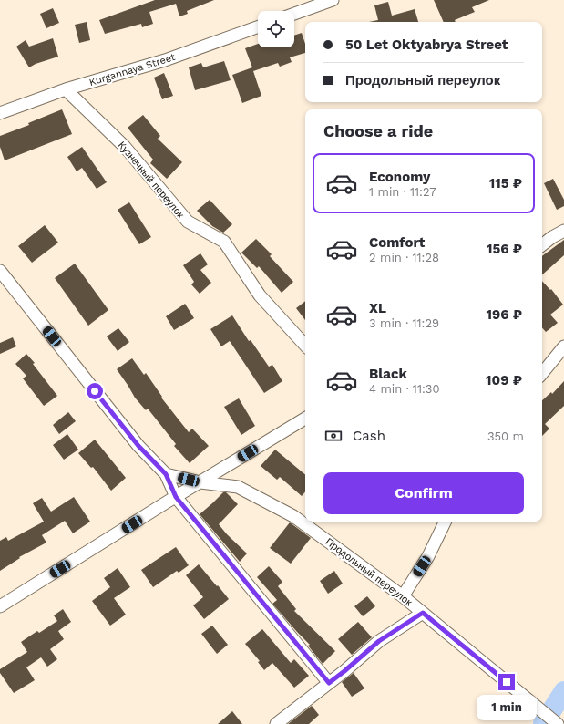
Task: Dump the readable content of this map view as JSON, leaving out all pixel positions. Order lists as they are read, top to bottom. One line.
{"streets":{"street":["Kurgannaya Street","Кузнечный переулок","Продольный переулок"]},"crossings":[["Kurgannaya Street","Кузнечный переулок"]],"page":{"banner":["50 Let Oktyabrya Street","Продольный переулок"],"heading":"Choose a ride","list":[{"name":"Economy","note":"1 min · 11:27","value":"115 ₽"},{"name":"Comfort","note":"2 min · 11:28","value":"156 ₽"},{"name":"XL","note":"3 min · 11:29","value":"196 ₽"},{"name":"Black","note":"4 min · 11:30","value":"109 ₽"}],"pay":["Cash","350 m"],"buttons":"Confirm","bubble":"1 min"}}
